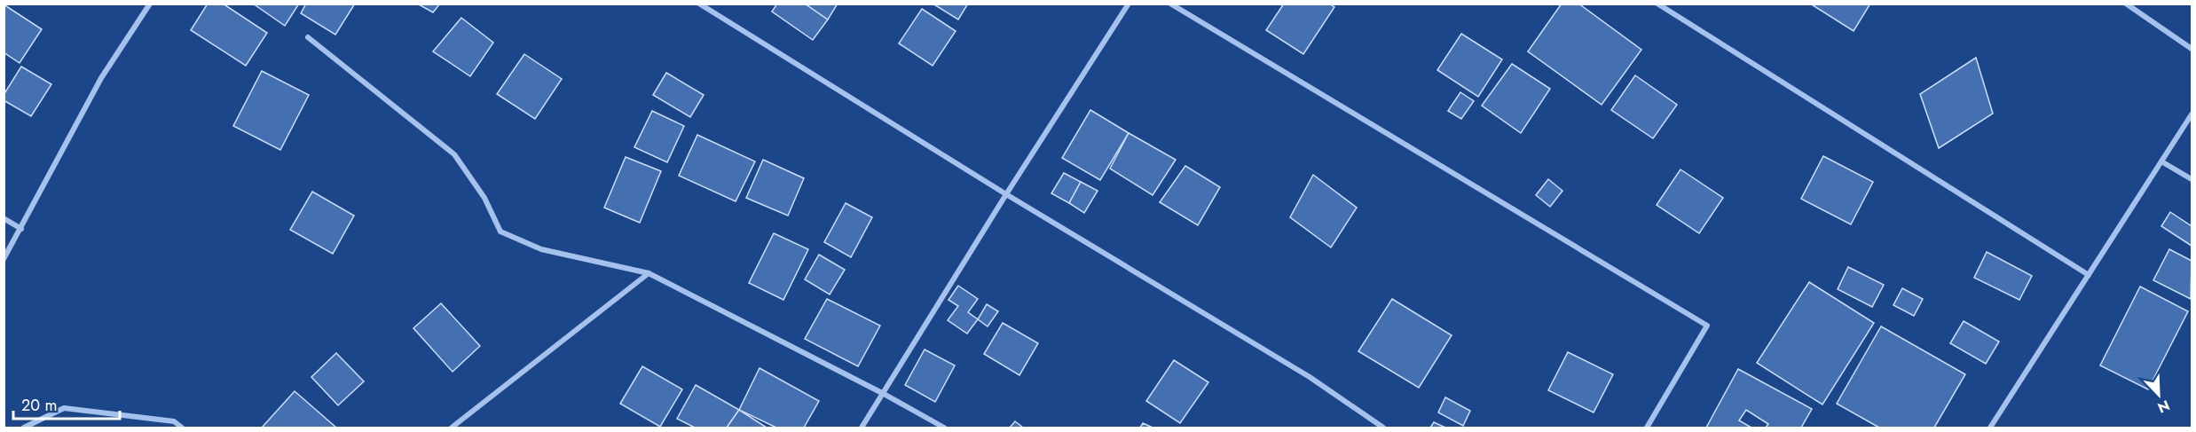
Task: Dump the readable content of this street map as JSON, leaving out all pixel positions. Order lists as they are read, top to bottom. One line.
{"scale_bar":"20 m","north":"bottom right"}
